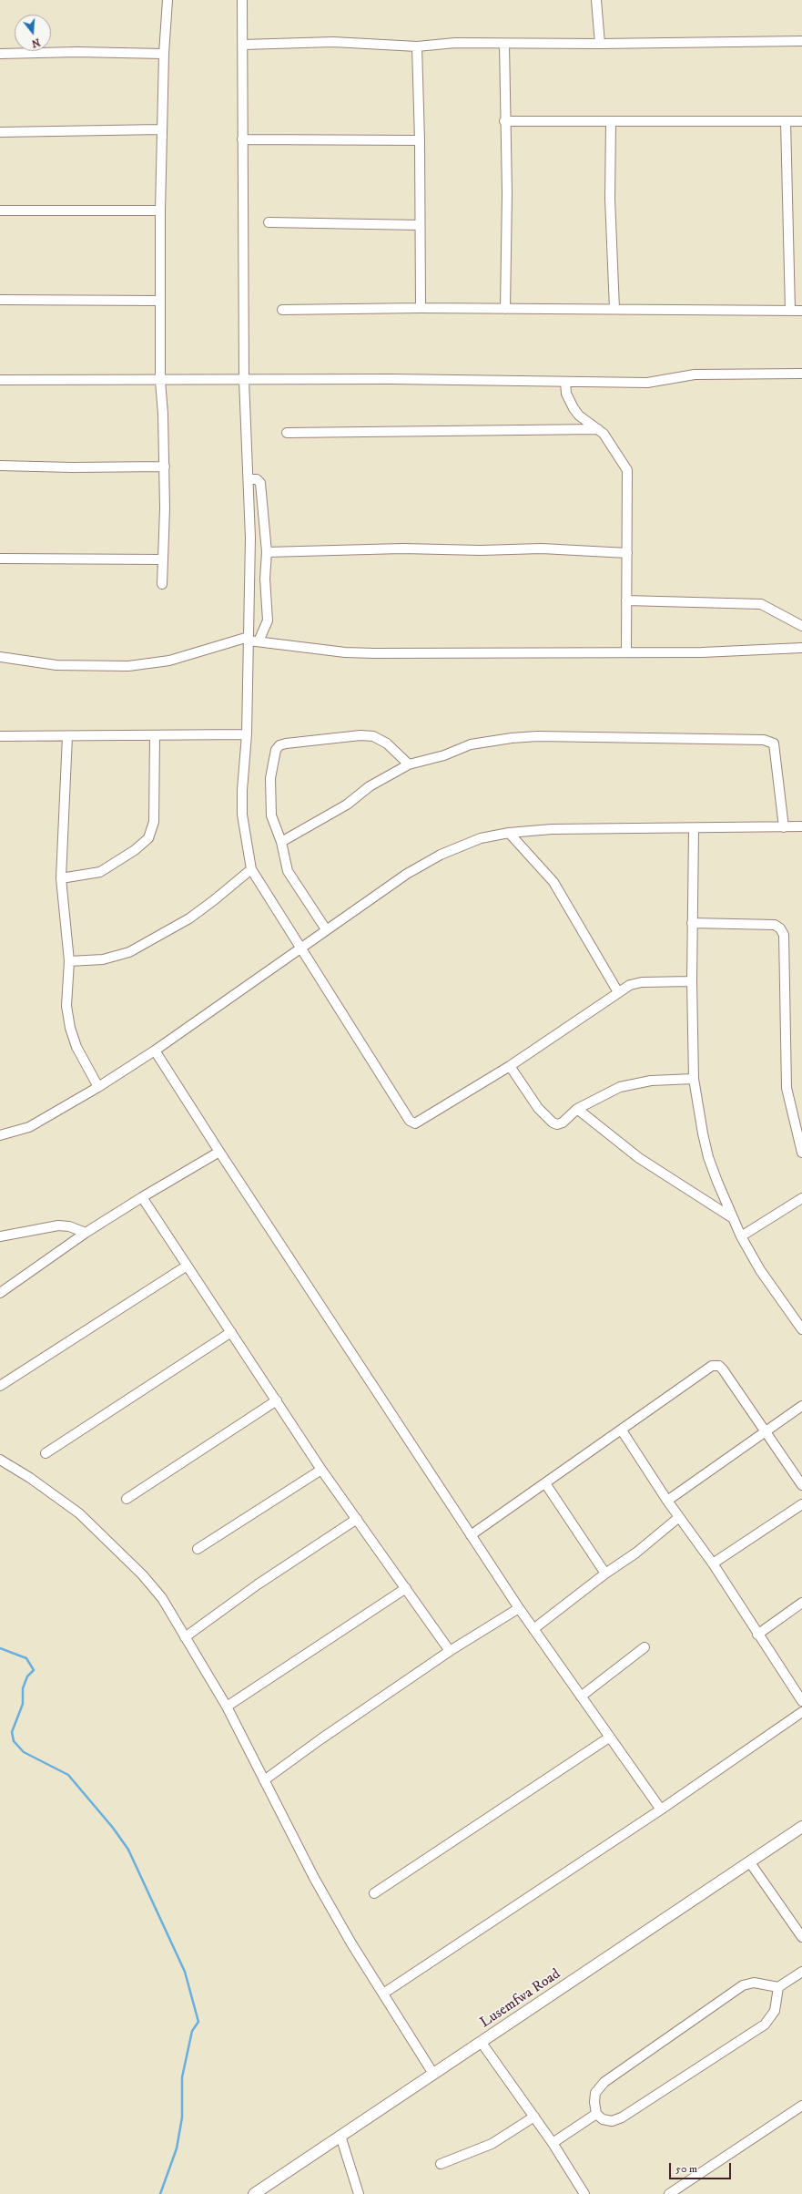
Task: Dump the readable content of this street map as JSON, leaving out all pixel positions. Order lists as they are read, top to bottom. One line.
{"streets":{"street":["Lusemfwa Road"]},"scale_bar":"50 m","north":"bottom"}
